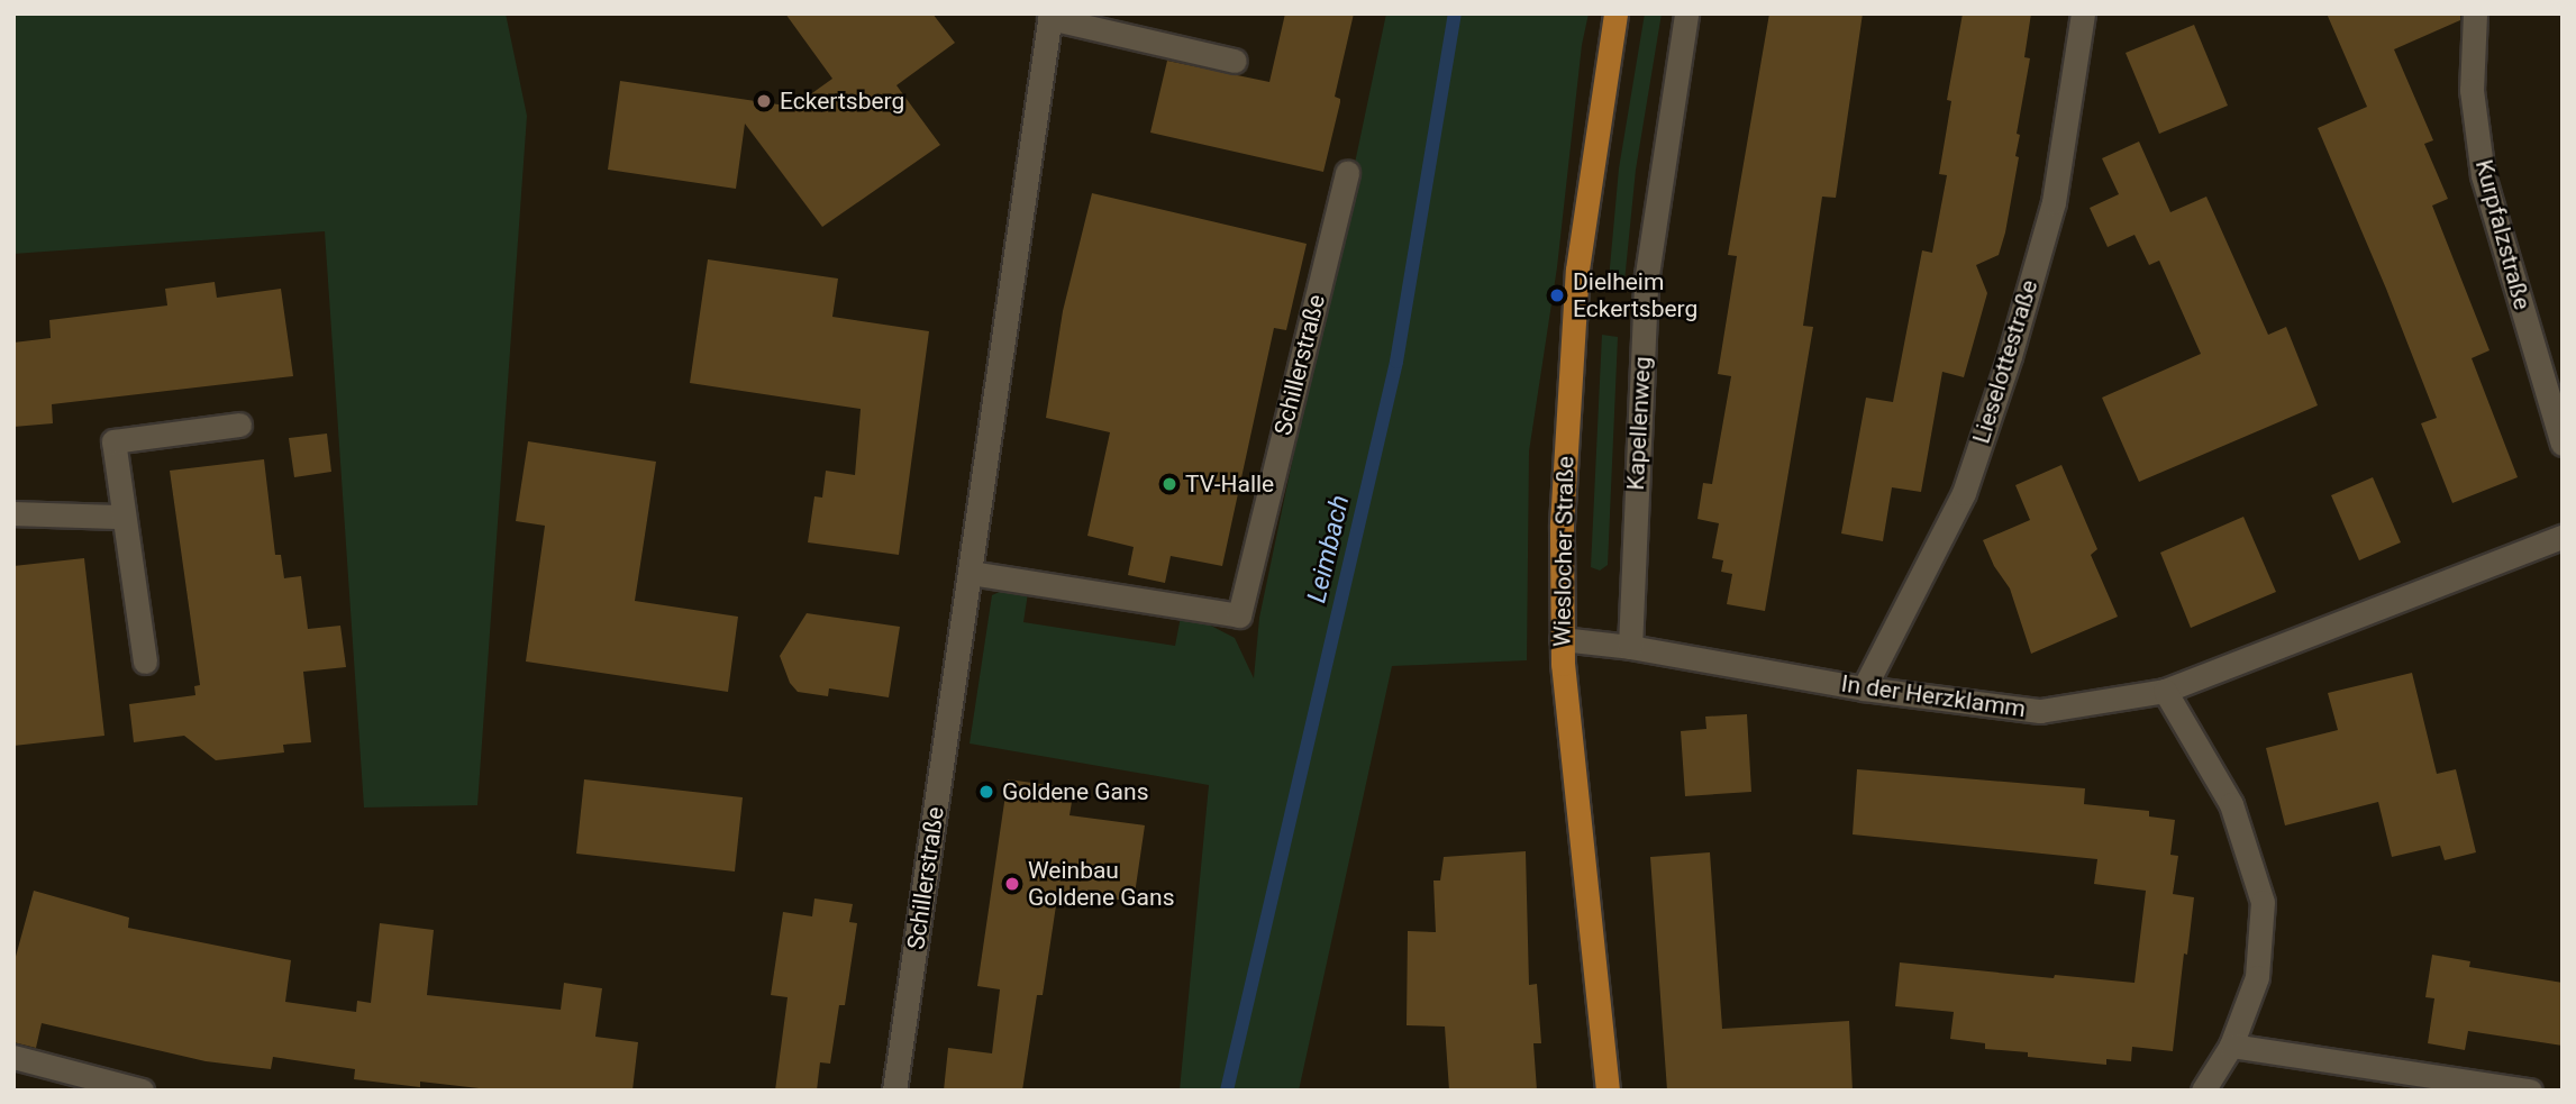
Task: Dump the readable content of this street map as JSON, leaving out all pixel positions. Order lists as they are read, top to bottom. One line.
{"streets":{"main road":["Wieslocher Straße"],"street":["Kurpfalzstraße","Lieselottestraße","Schillerstraße","Kapellenweg","In der Herzklamm"]},"crossings":[["Lieselottestraße","In der Herzklamm"],["Kapellenweg","In der Herzklamm"],["Wieslocher Straße","In der Herzklamm"]],"water":["Leimbach"],"places":["Eckertsberg","Dielheim Eckertsberg","TV-Halle","Goldene Gans","Weinbau Goldene Gans"]}
